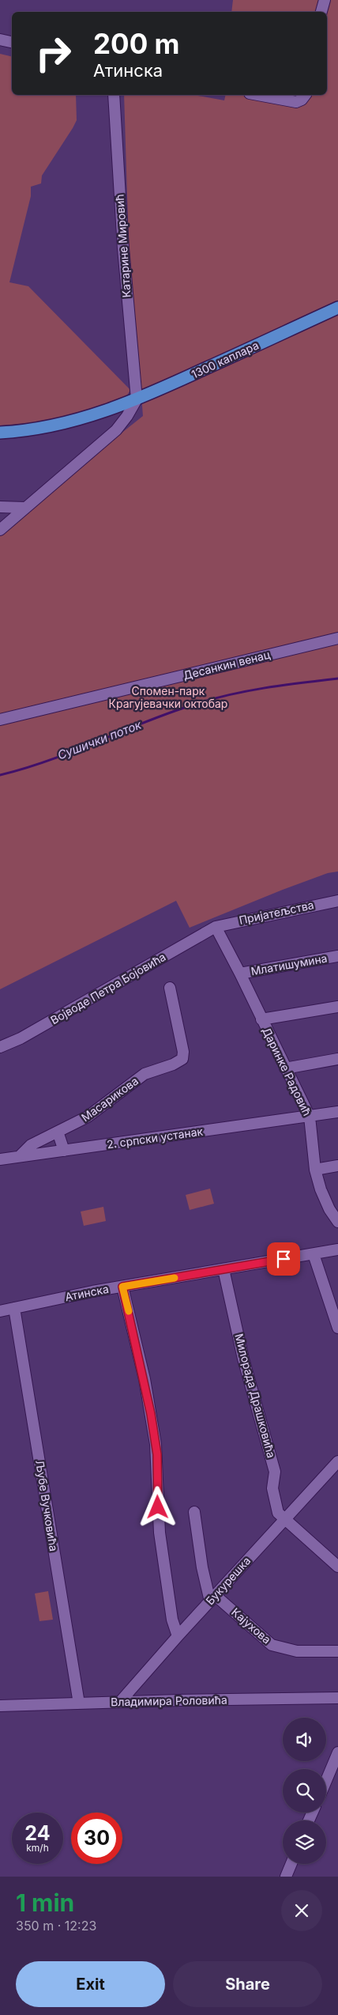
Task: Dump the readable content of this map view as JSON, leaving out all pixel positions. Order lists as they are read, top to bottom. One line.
{"streets":{"main road":["1300 каплара"],"street":["Катарине Мировић","Десанкин венац","Пријатељства","Млатишумина","Војводе Петра Бојовића","Даринке Радовић","Масарикова","2. српски устанак","Атинска","Милорада Драшковића","Љубе Вучковића","Букурешка","Кајухова","Владимира Роловића"]},"crossings":[["Катарине Мировић","1300 каплара"],["Пријатељства","Војводе Петра Бојовића"],["Пријатељства","Даринке Радовић"],["Млатишумина","Даринке Радовић"],["Војводе Петра Бојовића","Даринке Радовић"],["Даринке Радовић","2. српски устанак"],["Масарикова","2. српски устанак"],["Атинска","Милорада Драшковића"],["Атинска","Љубе Вучковића"],["Милорада Драшковића","Букурешка"],["Љубе Вучковића","Владимира Роловића"],["Букурешка","Кајухова"],["Букурешка","Владимира Роловића"]],"water":["Сушички поток"],"parks":["Спомен-парк Крагујевачки октобар"],"page":{"turn":["200 m","Атинска"],"speed":"24 km/h","limit":"30","heading":["1 min","350 m · 12:23"],"buttons":["Exit","Share"]}}
